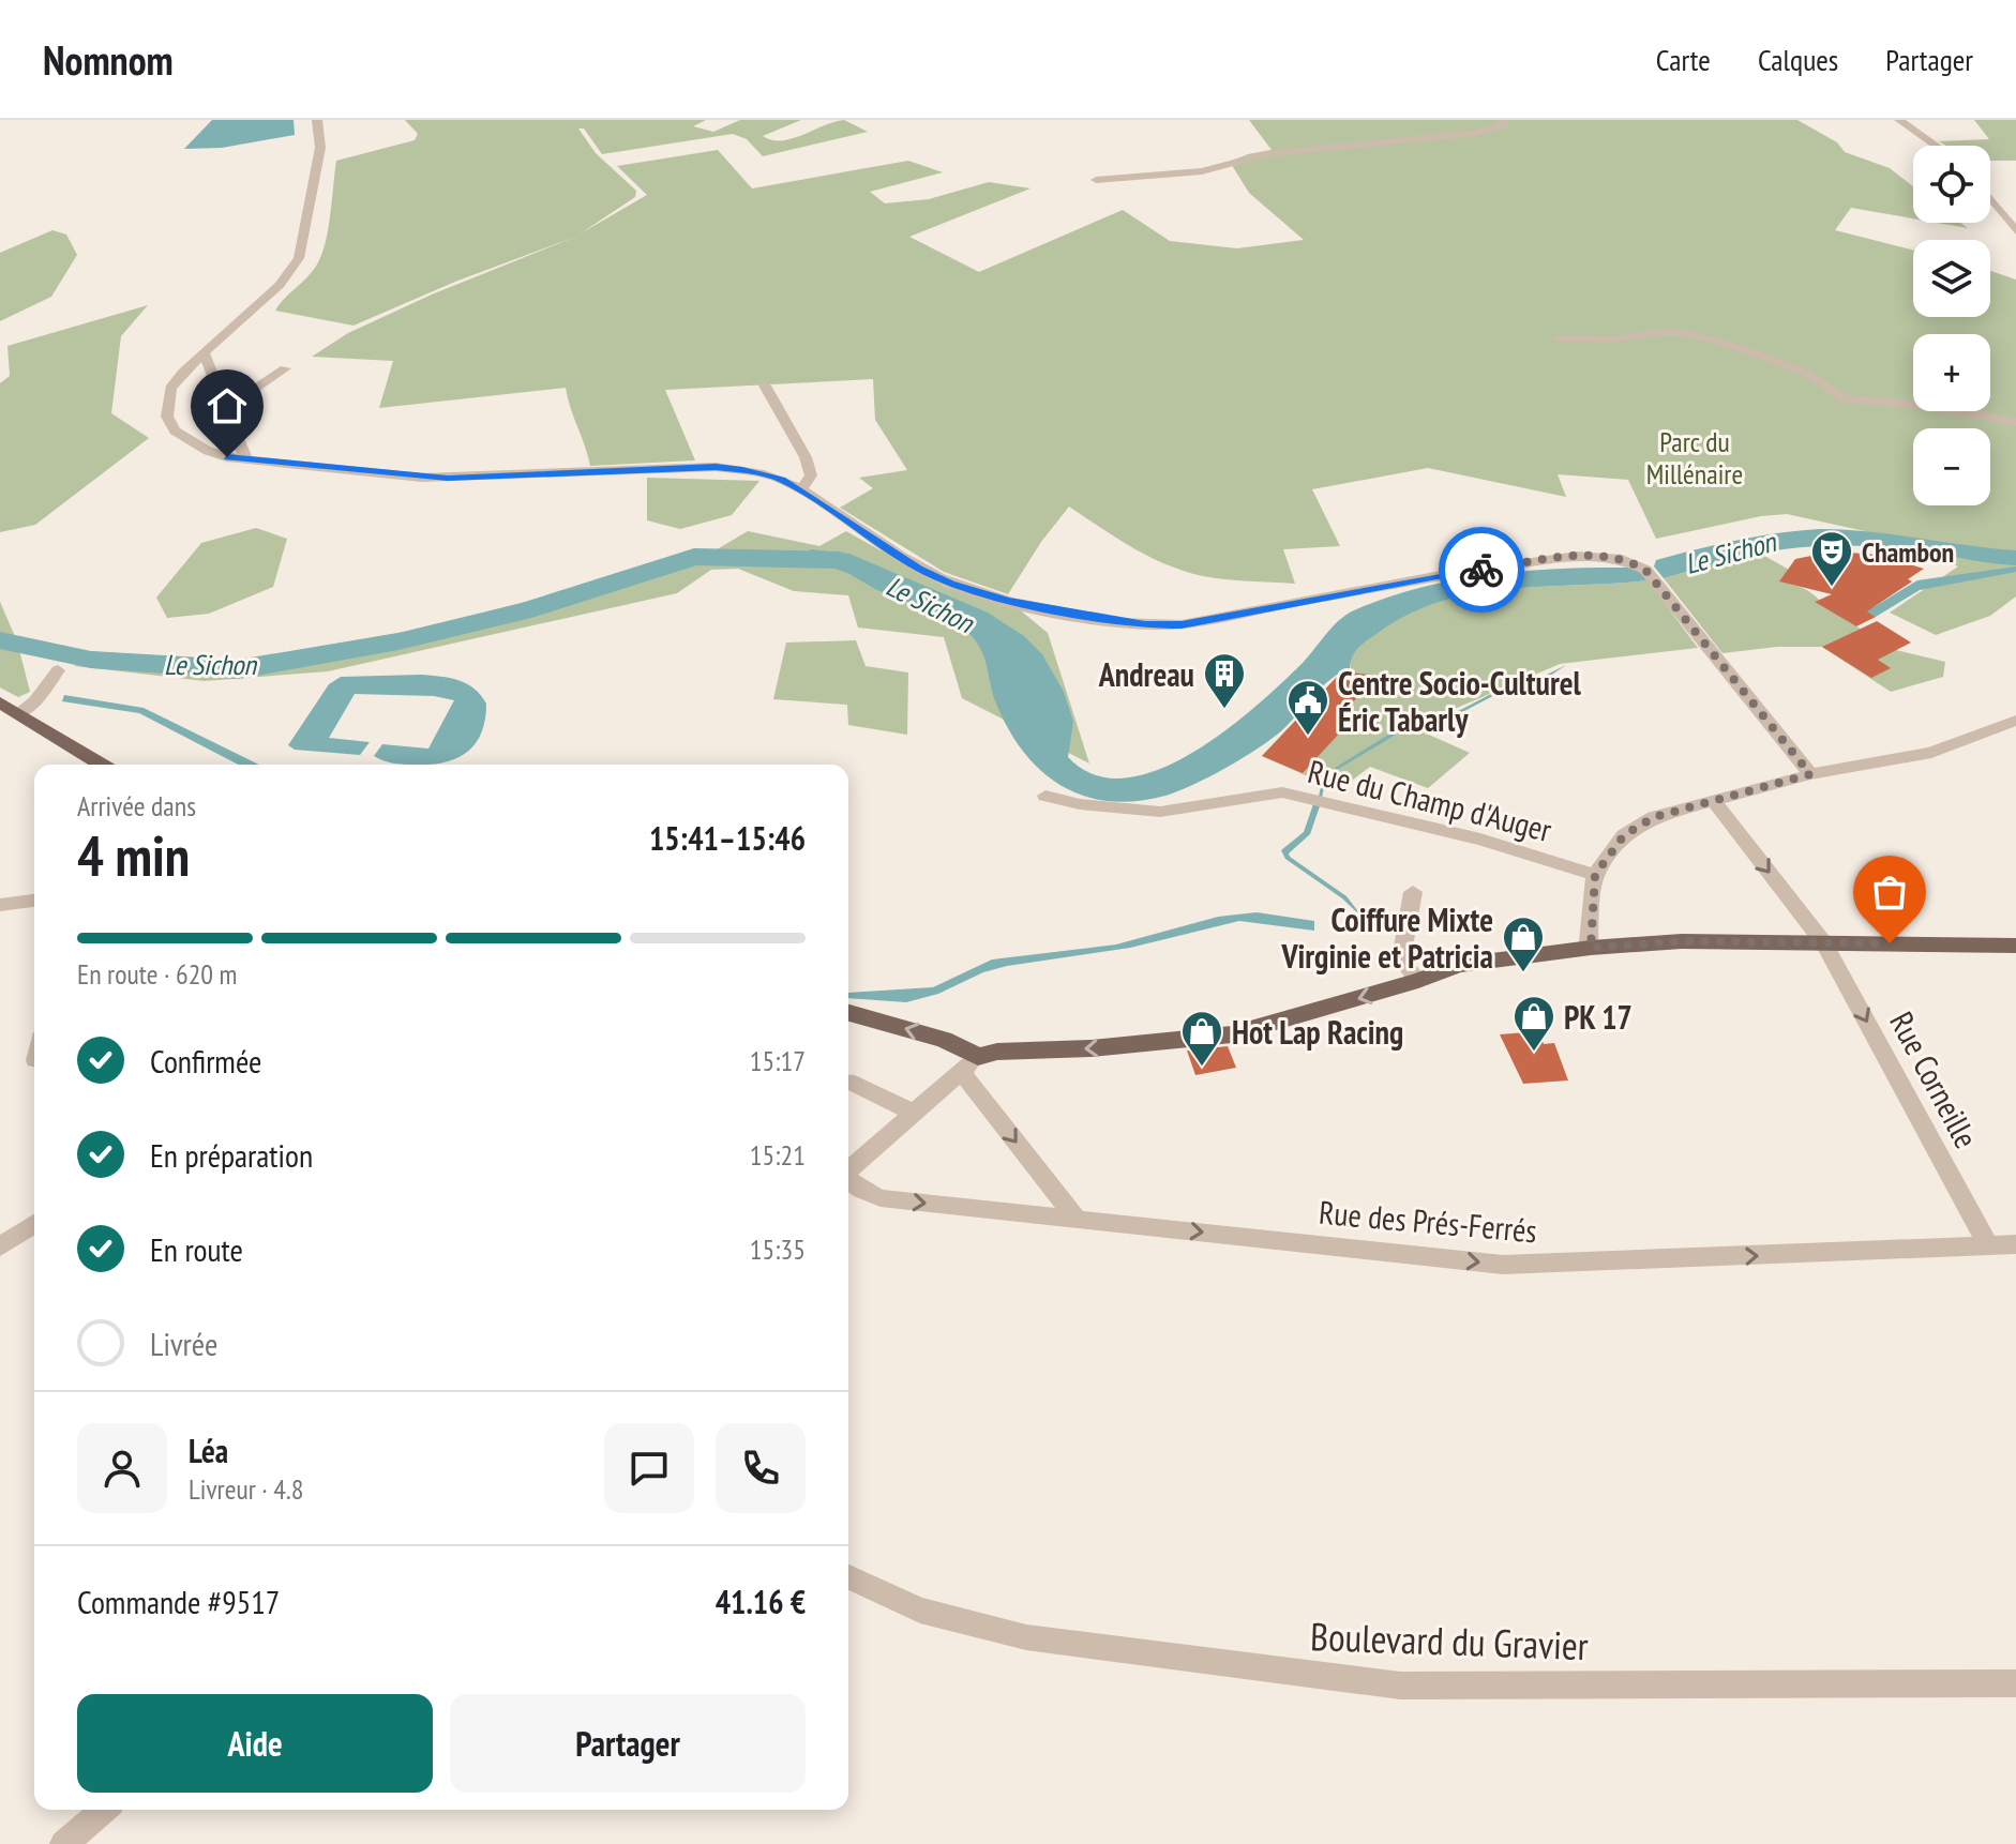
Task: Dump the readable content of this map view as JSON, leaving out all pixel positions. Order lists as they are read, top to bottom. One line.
{"streets":{"street":["Rue du Champ d'Auger","Rue Corneille","Rue des Prés-Ferrés","Boulevard du Gravier"]},"crossings":[["Rue Corneille","Rue des Prés-Ferrés"]],"one_way":["Rue Corneille","Rue des Prés-Ferrés"],"water":["Le Sichon"],"parks":["Parc du Millénaire"],"places":{"theatre":["Chambon"],"building":["Andreau"],"public building":["Centre Socio-Culturel Éric Tabarly"],"shop":["Coiffure Mixte Virginie et Patricia","PK 17","Hot Lap Racing"]},"page":{"header":"Nomnom","nav":["Carte","Calques","Partager"],"map_buttons":["+","−"],"heading":["4 min","Arrivée dans","15:41–15:46"],"panel":["Léa","Livreur · 4.8","Commande #9517","41.16 €"],"bar":"En route · 620 m","list":[["Confirmée","15:17"],["En préparation","15:21"],["En route","15:35"],"Livrée"],"buttons":["Aide","Partager"]}}
